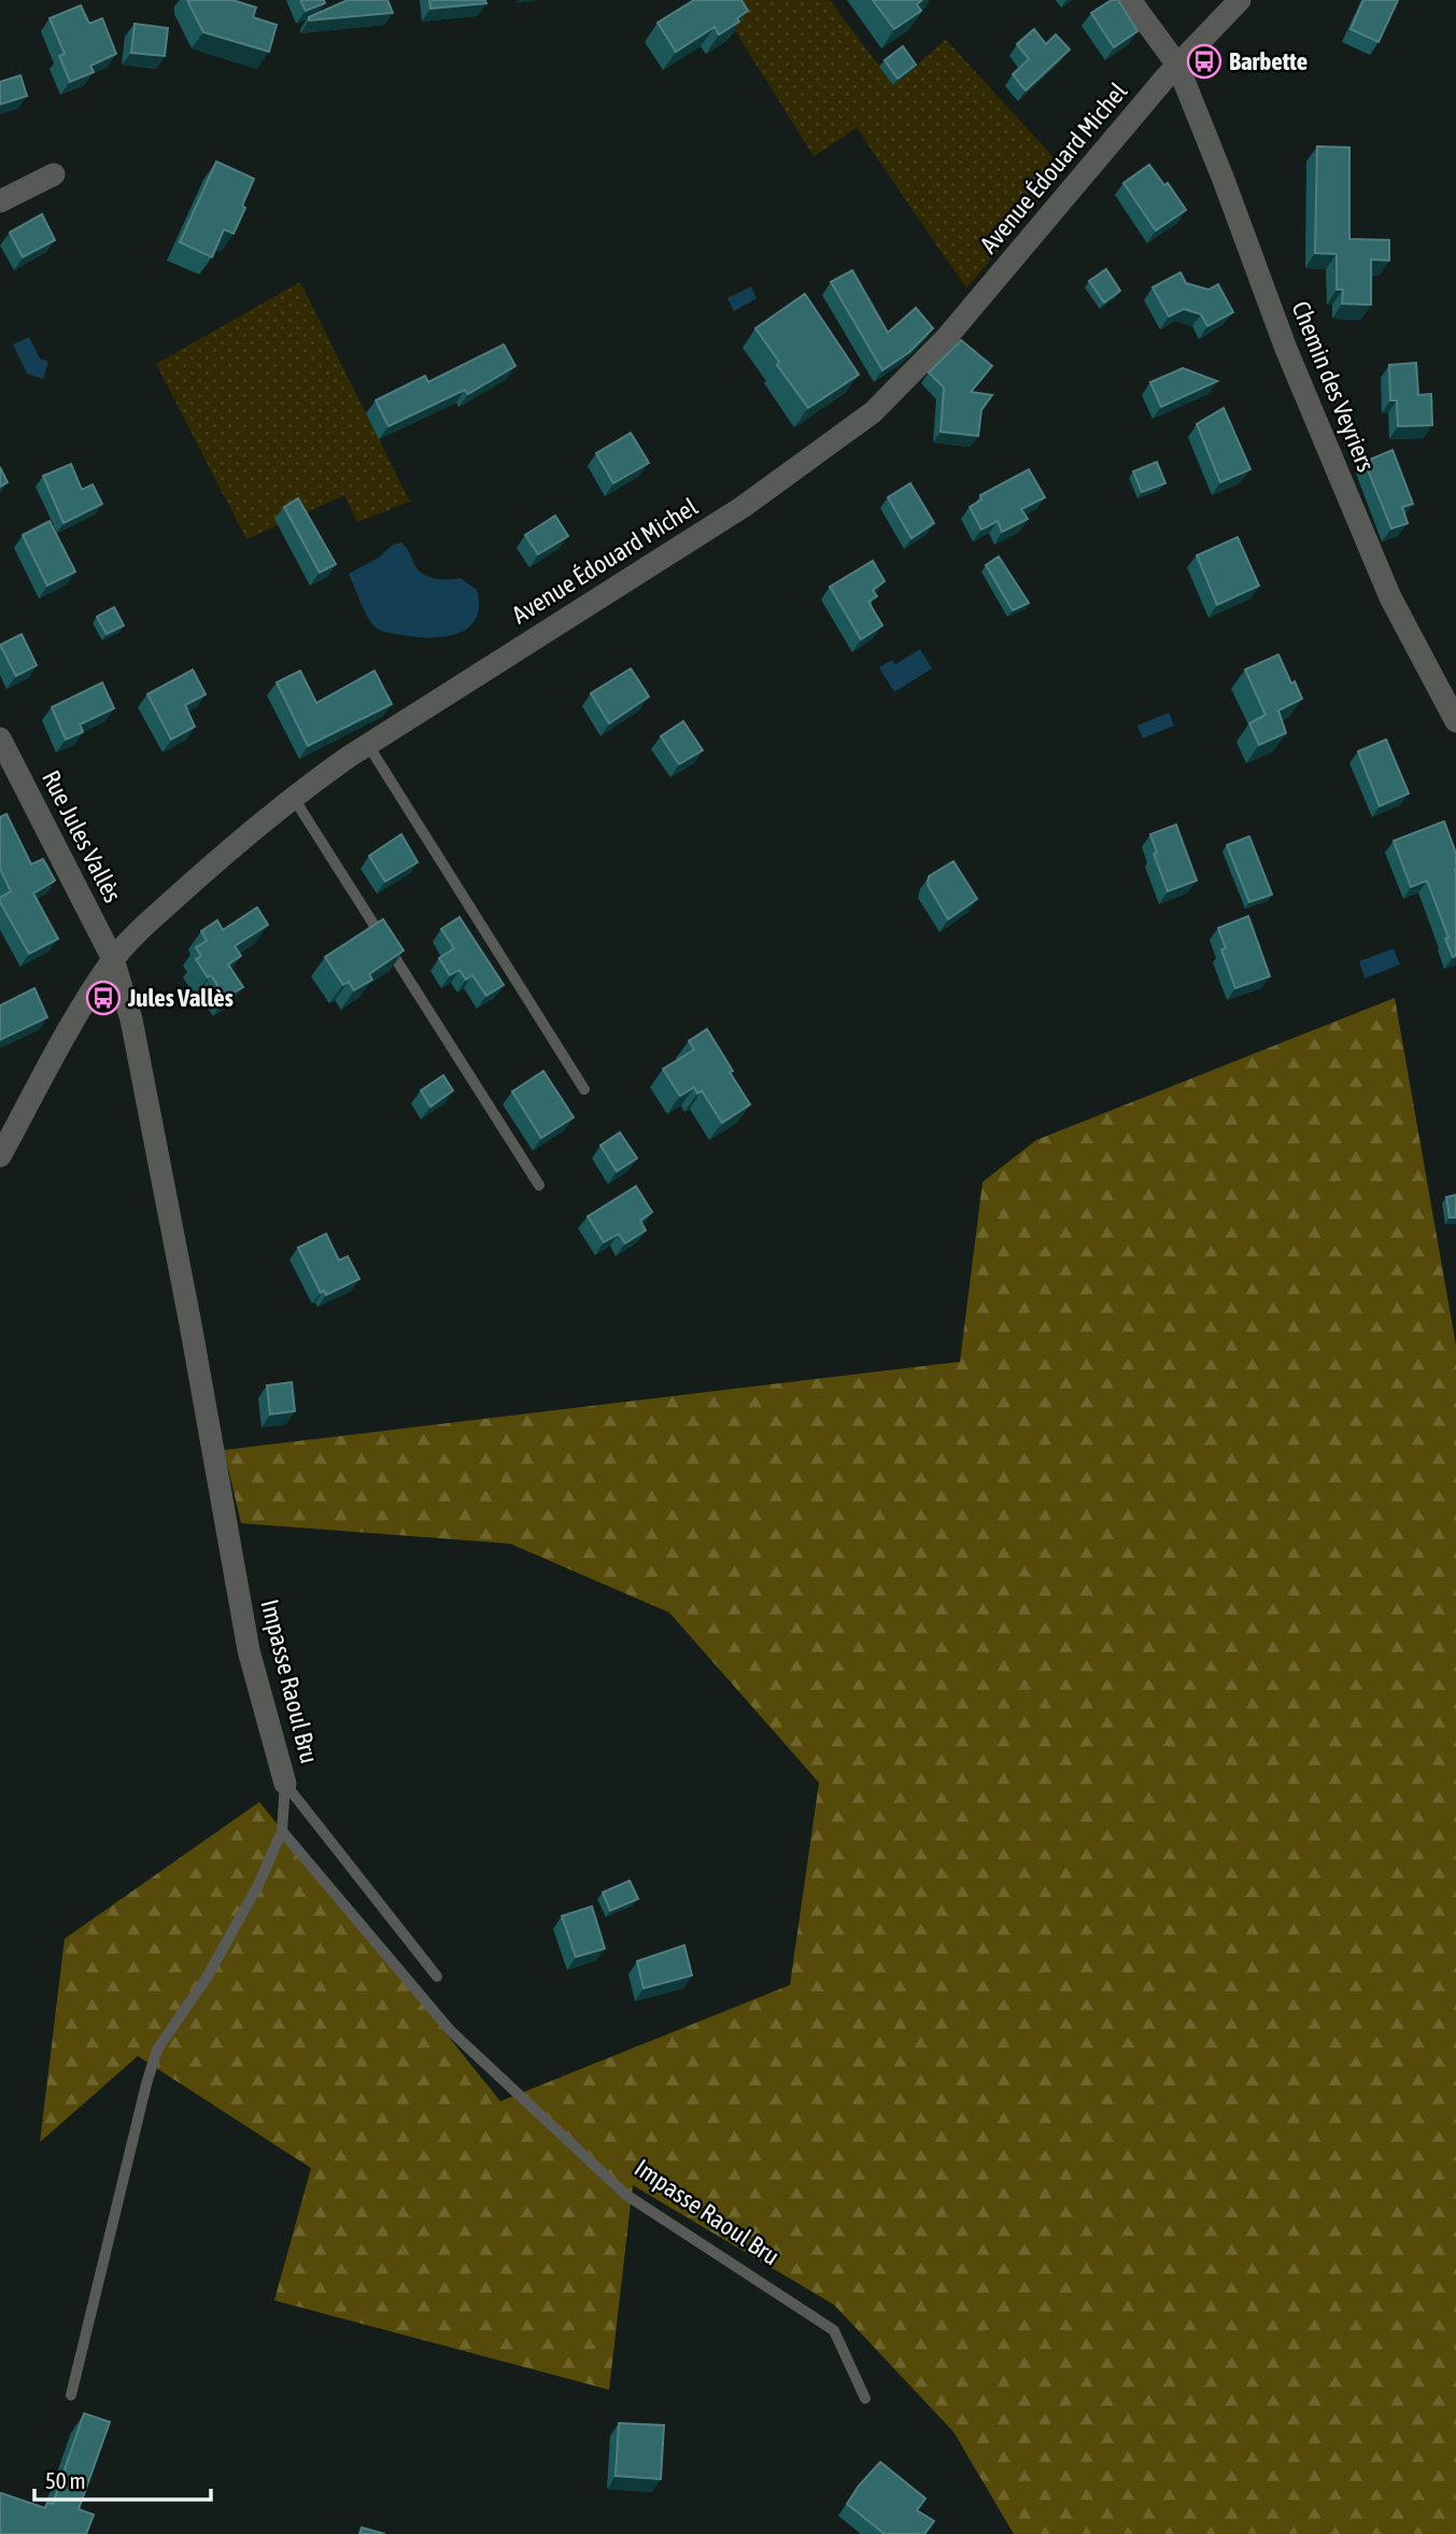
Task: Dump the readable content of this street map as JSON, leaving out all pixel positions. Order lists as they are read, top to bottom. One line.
{"streets":{"street":["Avenue Édouard Michel","Chemin des Veyriers","Rue Jules Vallès","Impasse Raoul Bru"]},"crossings":[["Avenue Édouard Michel","Chemin des Veyriers"],["Avenue Édouard Michel","Rue Jules Vallès"],["Avenue Édouard Michel","Impasse Raoul Bru"],["Rue Jules Vallès","Impasse Raoul Bru"]],"places":{"bus stop":["Barbette","Jules Vallès"]},"scale_bar":"50 m"}
